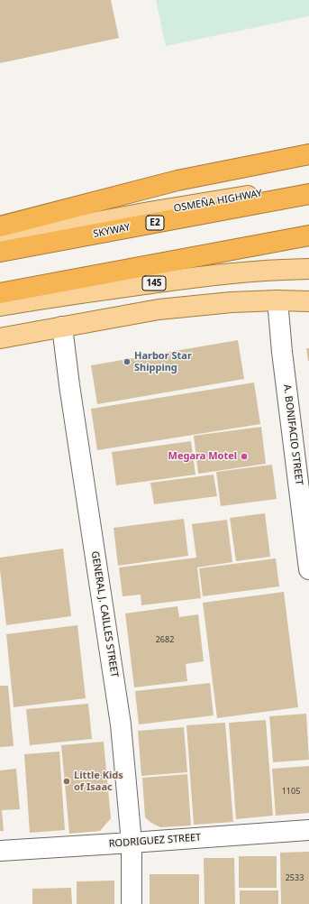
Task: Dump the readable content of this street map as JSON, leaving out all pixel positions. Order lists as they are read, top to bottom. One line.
{"streets":{"highway":["E2","SKYWAY"],"main road":["OSMEÑA HIGHWAY","145"],"street":["A. BONIFACIO STREET","GENERAL J. CAILLES STREET","RODRIGUEZ STREET"]},"crossings":[["OSMEÑA HIGHWAY","SKYWAY"],["GENERAL J. CAILLES STREET","RODRIGUEZ STREET"]],"places":["Harbor Star Shipping","Megara Motel","Little Kids of Isaac"],"house_numbers":["2682","1105","2533"]}
